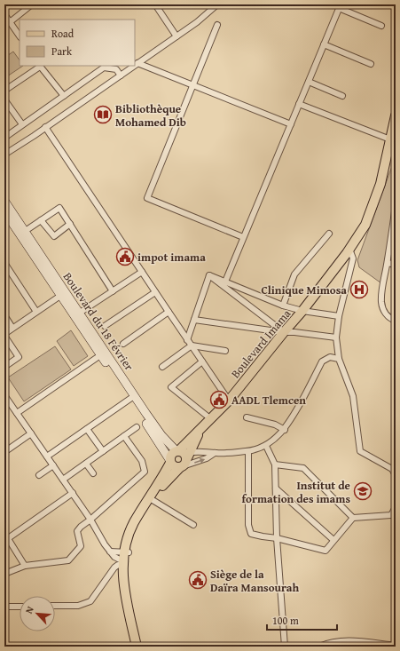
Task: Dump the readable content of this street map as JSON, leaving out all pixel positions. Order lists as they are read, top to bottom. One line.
{"streets":{"main road":["Boulevard du 18 Février","Boulevard Imama"]},"crossings":[["Boulevard du 18 Février","Boulevard Imama"]],"places":{"library":["Bibliothèque Mohamed Dib"],"public building":["impot imama","AADL Tlemcen","Siège de la Daïra Mansourah"],"hospital":["Clinique Mimosa"],"school or university":["Institut de formation des imams"]},"legend":["Road","Park"],"scale_bar":"100 m","north":"top left"}
